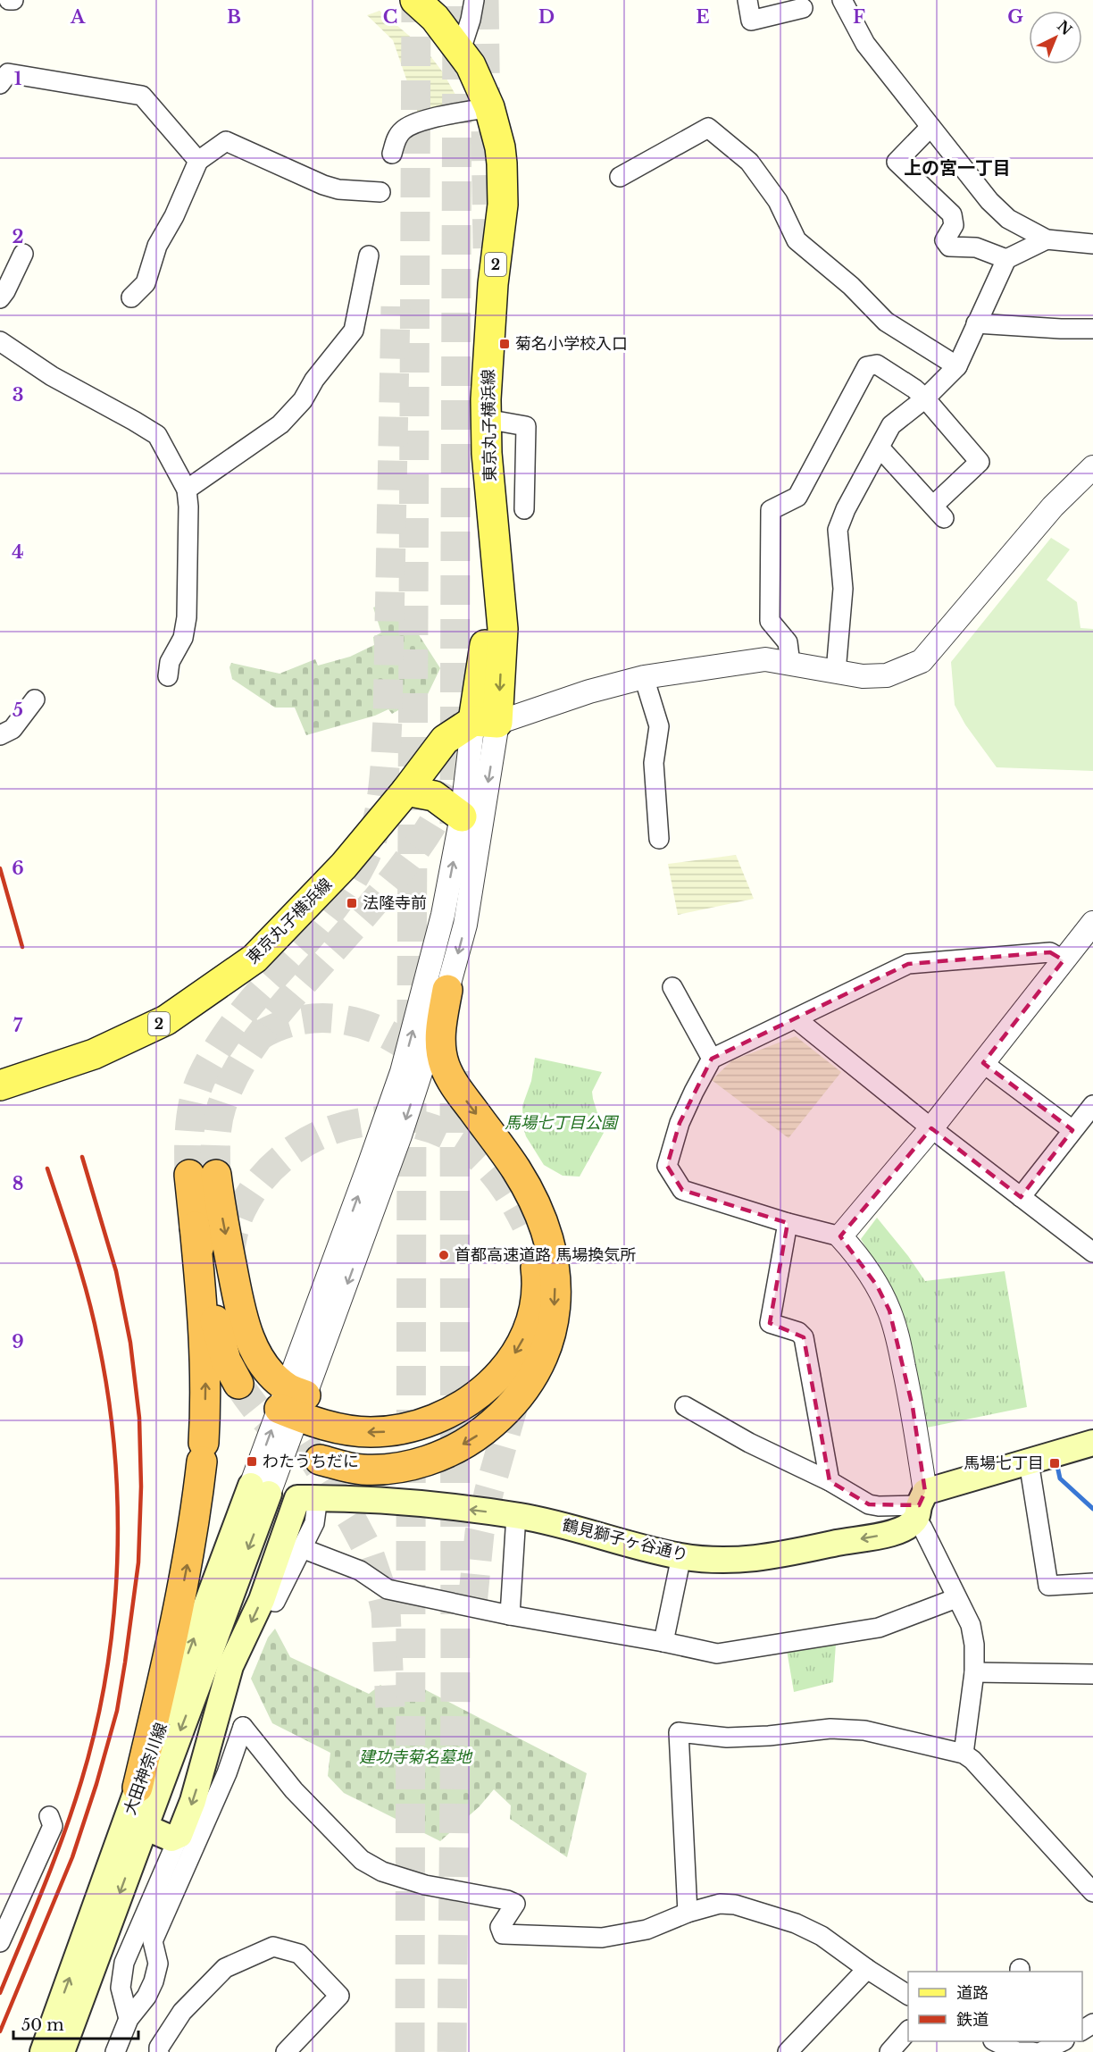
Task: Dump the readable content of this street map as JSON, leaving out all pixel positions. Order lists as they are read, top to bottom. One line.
{"streets":{"main road":["2","東京丸子横浜線","鶴見獅子ヶ谷通り","大田神奈川線"]},"one_way":["鶴見獅子ヶ谷通り"],"districts":["上の宮一丁目"],"parks":["馬場七丁目公園","建功寺菊名墓地"],"places":{"transit":["菊名小学校入口","法隆寺前","わたうちだに","馬場七丁目"],"other":["首都高速道路 馬場換気所"]},"legend":["道路","鉄道"],"scale_bar":"50 m","north":"top right","grid":{"columns":["A","B","C","D","E","F","G"],"rows":["1","2","3","4","5","6","7","8","9"]}}
